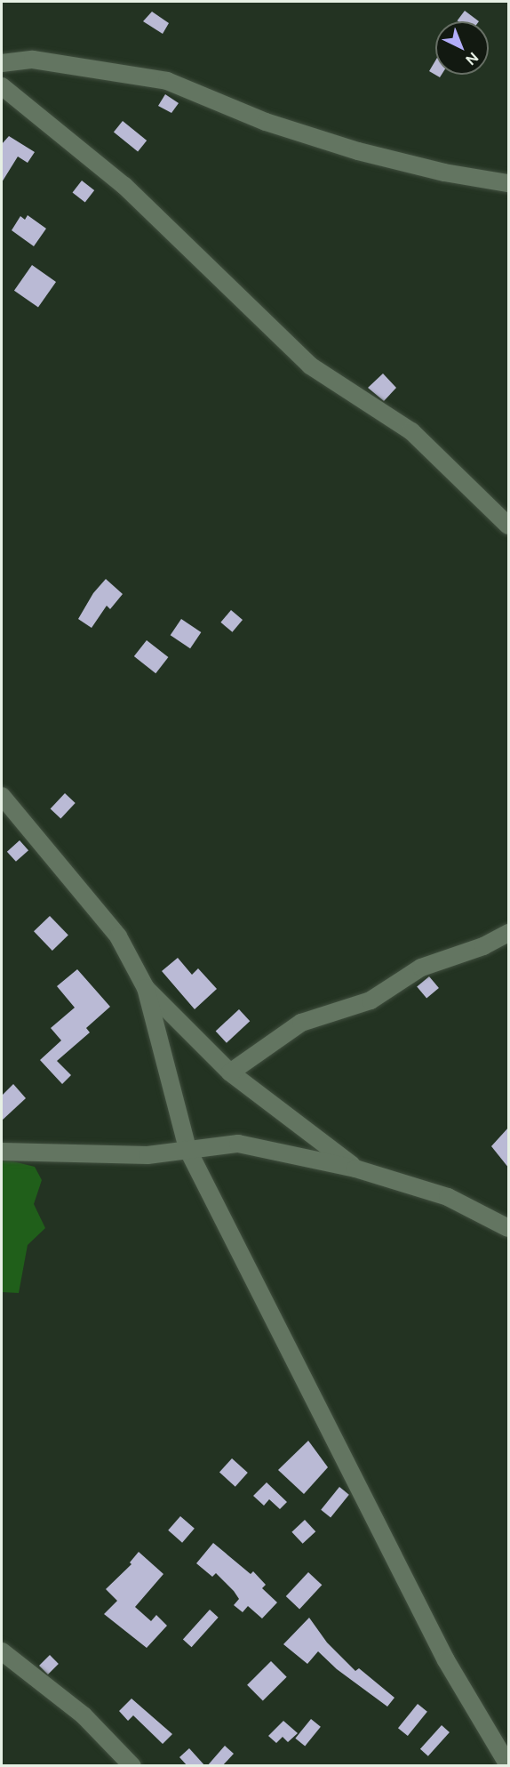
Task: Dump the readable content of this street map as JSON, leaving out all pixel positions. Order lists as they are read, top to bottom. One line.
{"north":"bottom right"}
